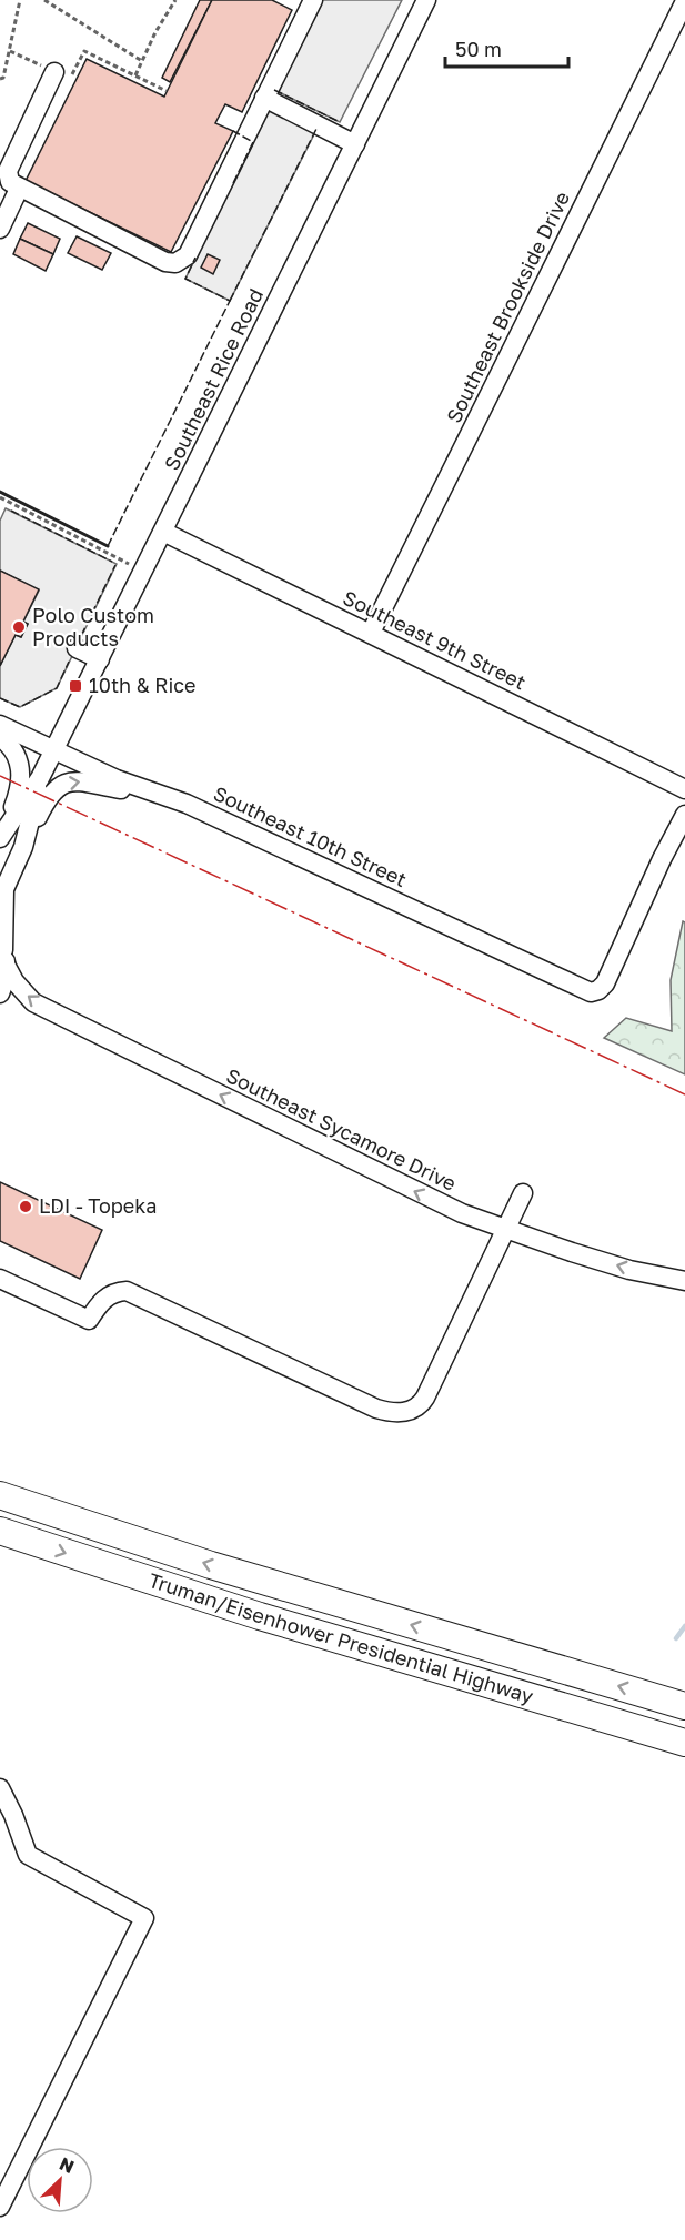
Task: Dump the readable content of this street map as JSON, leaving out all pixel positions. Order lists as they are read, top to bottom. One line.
{"streets":{"highway":["Truman/Eisenhower Presidential Highway"],"street":["Southeast Brookside Drive","Southeast Rice Road","Southeast 9th Street","Southeast 10th Street","Southeast Sycamore Drive"]},"crossings":[["Southeast Brookside Drive","Southeast 9th Street"],["Southeast Rice Road","Southeast 9th Street"],["Southeast Rice Road","Southeast 10th Street"],["Southeast Rice Road","Southeast Sycamore Drive"]],"one_way":["Southeast Sycamore Drive"],"places":{"other":["Polo Custom Products","LDI - Topeka"],"transit":["10th & Rice"]},"scale_bar":"50 m","north":"top right"}
